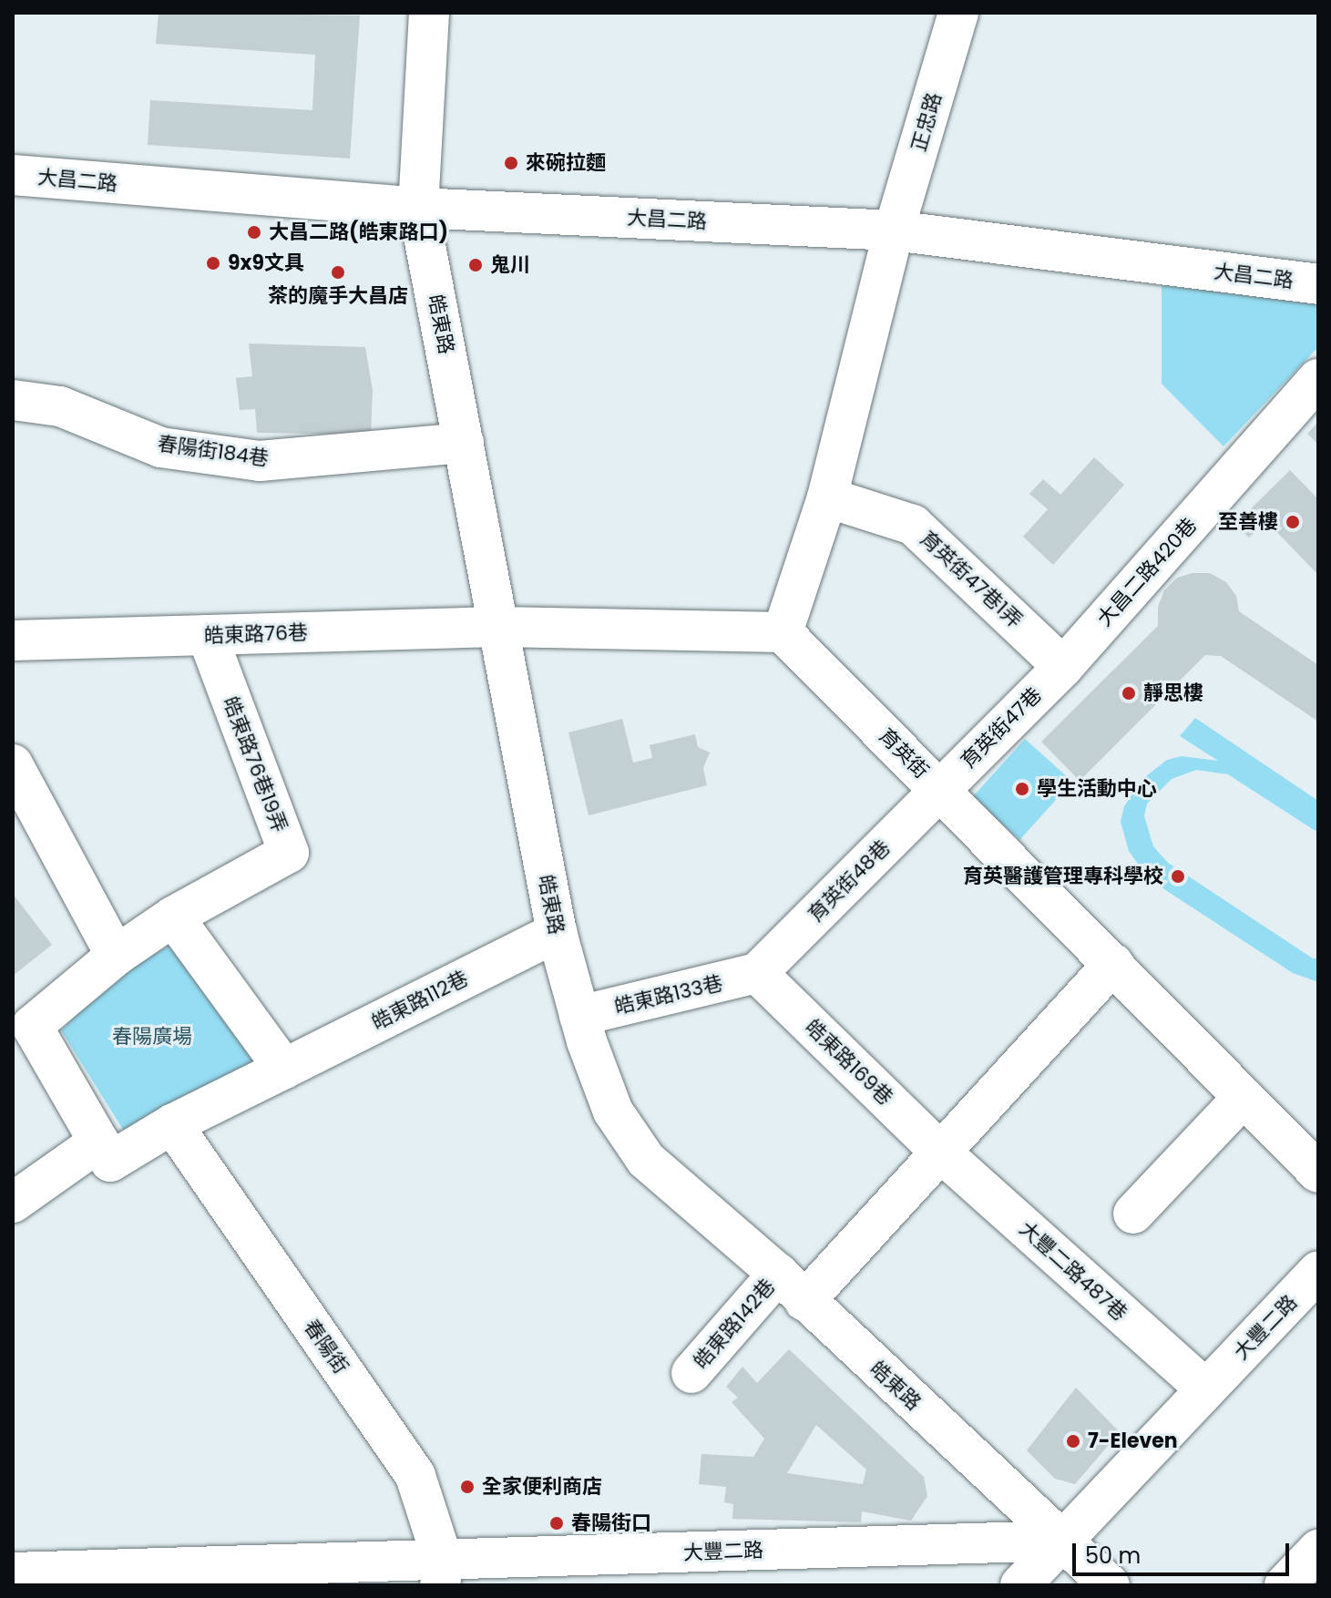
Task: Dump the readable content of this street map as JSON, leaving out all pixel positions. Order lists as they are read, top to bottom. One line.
{"streets":{"street":["正忠路","大昌二路","皓東路","春陽街184巷","大昌二路420巷","育英街47巷1弄","皓東路76巷","育英街47巷","育英街","皓東路76巷19弄","育英街48巷","皓東路133巷","皓東路112巷","皓東路169巷","大豐二路487巷","皓東路142巷","大豐二路","春陽街"]},"crossings":[["正忠路","大昌二路"],["大昌二路","皓東路"],["皓東路","春陽街184巷"],["皓東路","皓東路76巷"],["皓東路","皓東路133巷"],["皓東路","皓東路112巷"],["皓東路","皓東路142巷"],["皓東路","大豐二路"],["大昌二路420巷","育英街47巷1弄"],["大昌二路420巷","育英街47巷"],["育英街47巷1弄","育英街47巷"],["皓東路76巷","育英街"],["皓東路76巷","皓東路76巷19弄"],["育英街47巷","育英街"],["育英街47巷","育英街48巷"],["育英街","育英街48巷"],["育英街48巷","皓東路133巷"],["育英街48巷","皓東路169巷"],["皓東路133巷","皓東路169巷"],["皓東路169巷","大豐二路487巷"],["大豐二路487巷","大豐二路"],["大豐二路","春陽街"]],"parks":["春陽廣場"],"places":["來碗拉麵","大昌二路(皓東路口)","9x9文具","鬼川","茶的魔手大昌店","至善樓","靜思樓","學生活動中心","育英醫護管理專科學校","7-Eleven","全家便利商店","春陽街口"],"scale_bar":"50 m"}
